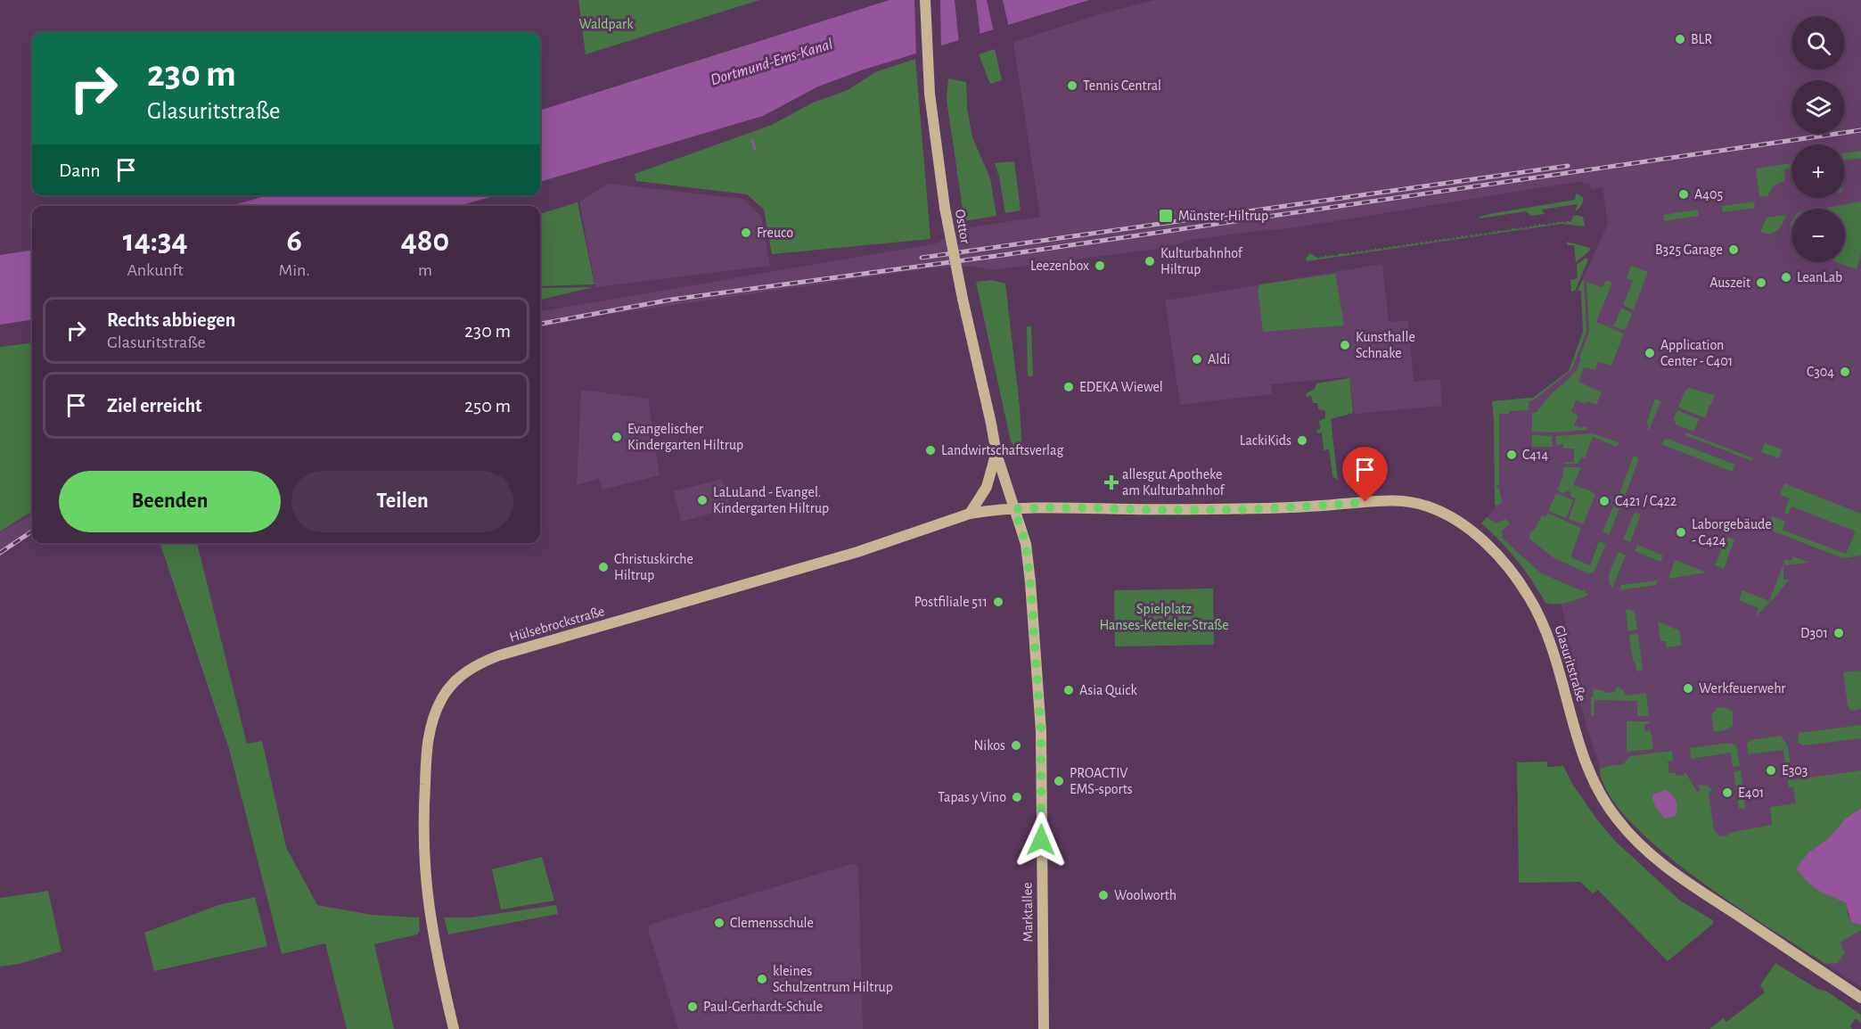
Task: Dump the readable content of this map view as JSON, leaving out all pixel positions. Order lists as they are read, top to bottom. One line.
{"streets":{"main road":["Osttor","Hülsebrockstraße","Glasuritstraße","Marktallee"]},"crossings":[["Osttor","Hülsebrockstraße"],["Osttor","Glasuritstraße"],["Osttor","Marktallee"],["Hülsebrockstraße","Glasuritstraße"],["Hülsebrockstraße","Marktallee"],["Glasuritstraße","Marktallee"]],"water":["Dortmund-Ems-Kanal"],"parks":["Waldpark","Spielplatz Hanses-Ketteler-Straße"],"places":{"other":["BLR","Tennis Central","A405","Freuco","B325 Garage","Kulturbahnhof Hiltrup","Leezenbox","LeanLab","Auszeit","Kunsthalle Schnake","Application Center - C401","Aldi","C304","EDEKA Wiewel","Evangelischer Kindergarten Hiltrup","LackiKids","Landwirtschaftsverlag","C414","LaLuLand - Evangel. Kindergarten Hiltrup","C421 / C422","Laborgebäude - C424","Christuskirche Hiltrup","Postfiliale 511","D301","Werkfeuerwehr","Asia Quick","Nikos","E303","PROACTIV EMS-sports","E401","Tapas y Vino","Woolworth","Clemensschule","kleines Schulzentrum Hiltrup","Paul-Gerhardt-Schule"],"transit":["Münster-Hiltrup"],"health":["allesgut Apotheke am Kulturbahnhof"]},"page":{"map_buttons":["+","−"],"turn":["230 m","Glasuritstraße"],"then":"Dann","eta":["14:34","Ankunft","6","Min.","480","m"],"list":[{"name":"Rechts abbiegen","note":"Glasuritstraße","value":"230 m"},{"name":"Ziel erreicht","value":"250 m"}],"buttons":["Beenden","Teilen"]}}
